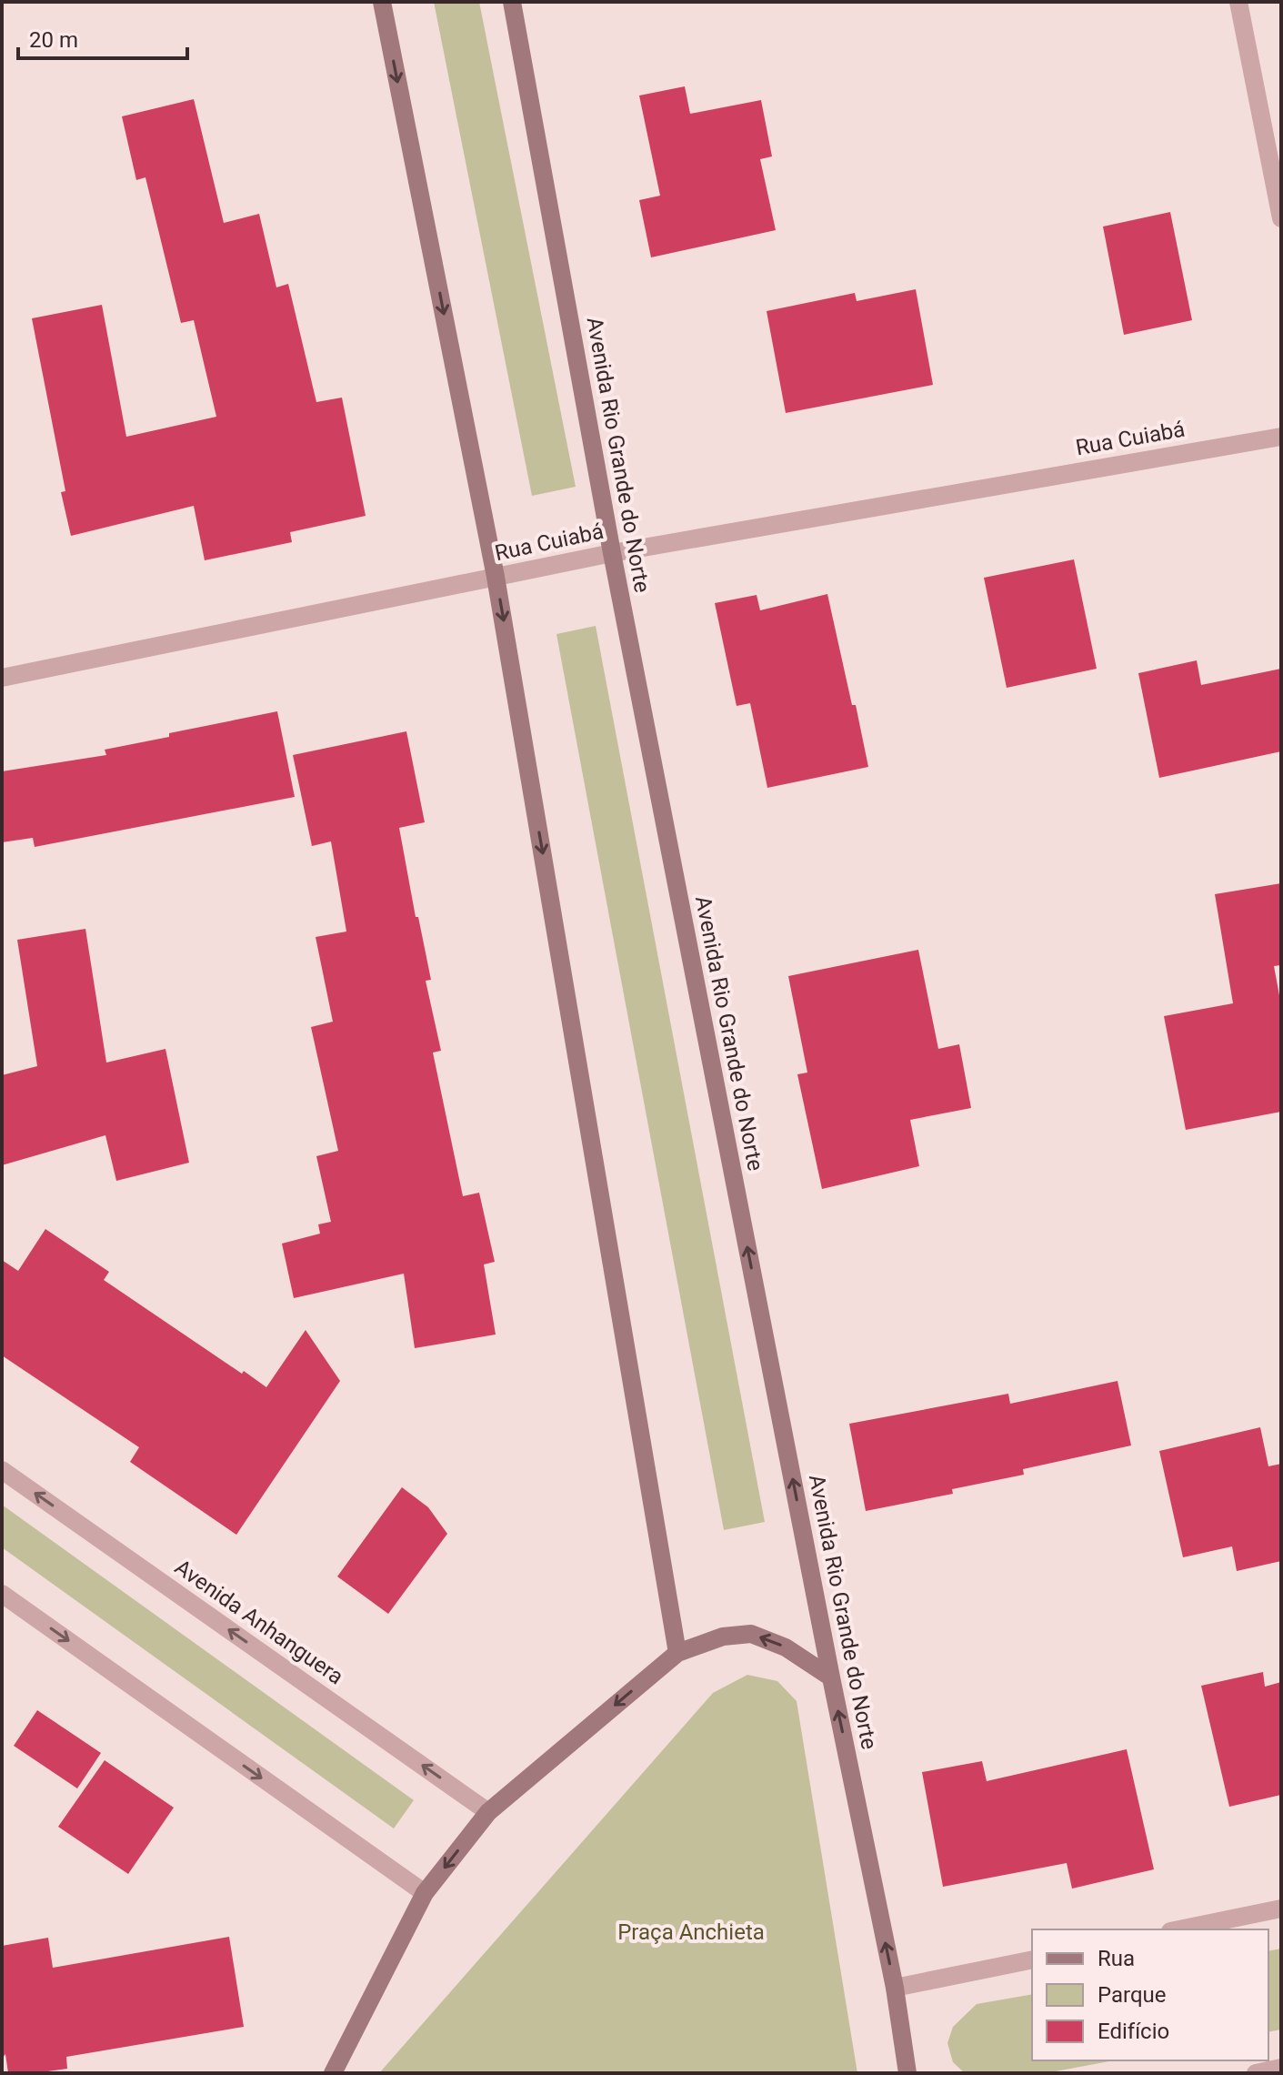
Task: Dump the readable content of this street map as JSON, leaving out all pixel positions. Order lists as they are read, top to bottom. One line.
{"streets":{"main road":["Avenida Rio Grande do Norte"],"street":["Rua Cuiabá","Avenida Anhanguera"]},"crossings":[["Rua Cuiabá","Avenida Rio Grande do Norte"]],"parks":["Praça Anchieta"],"legend":["Rua","Parque","Edifício"],"scale_bar":"20 m"}
